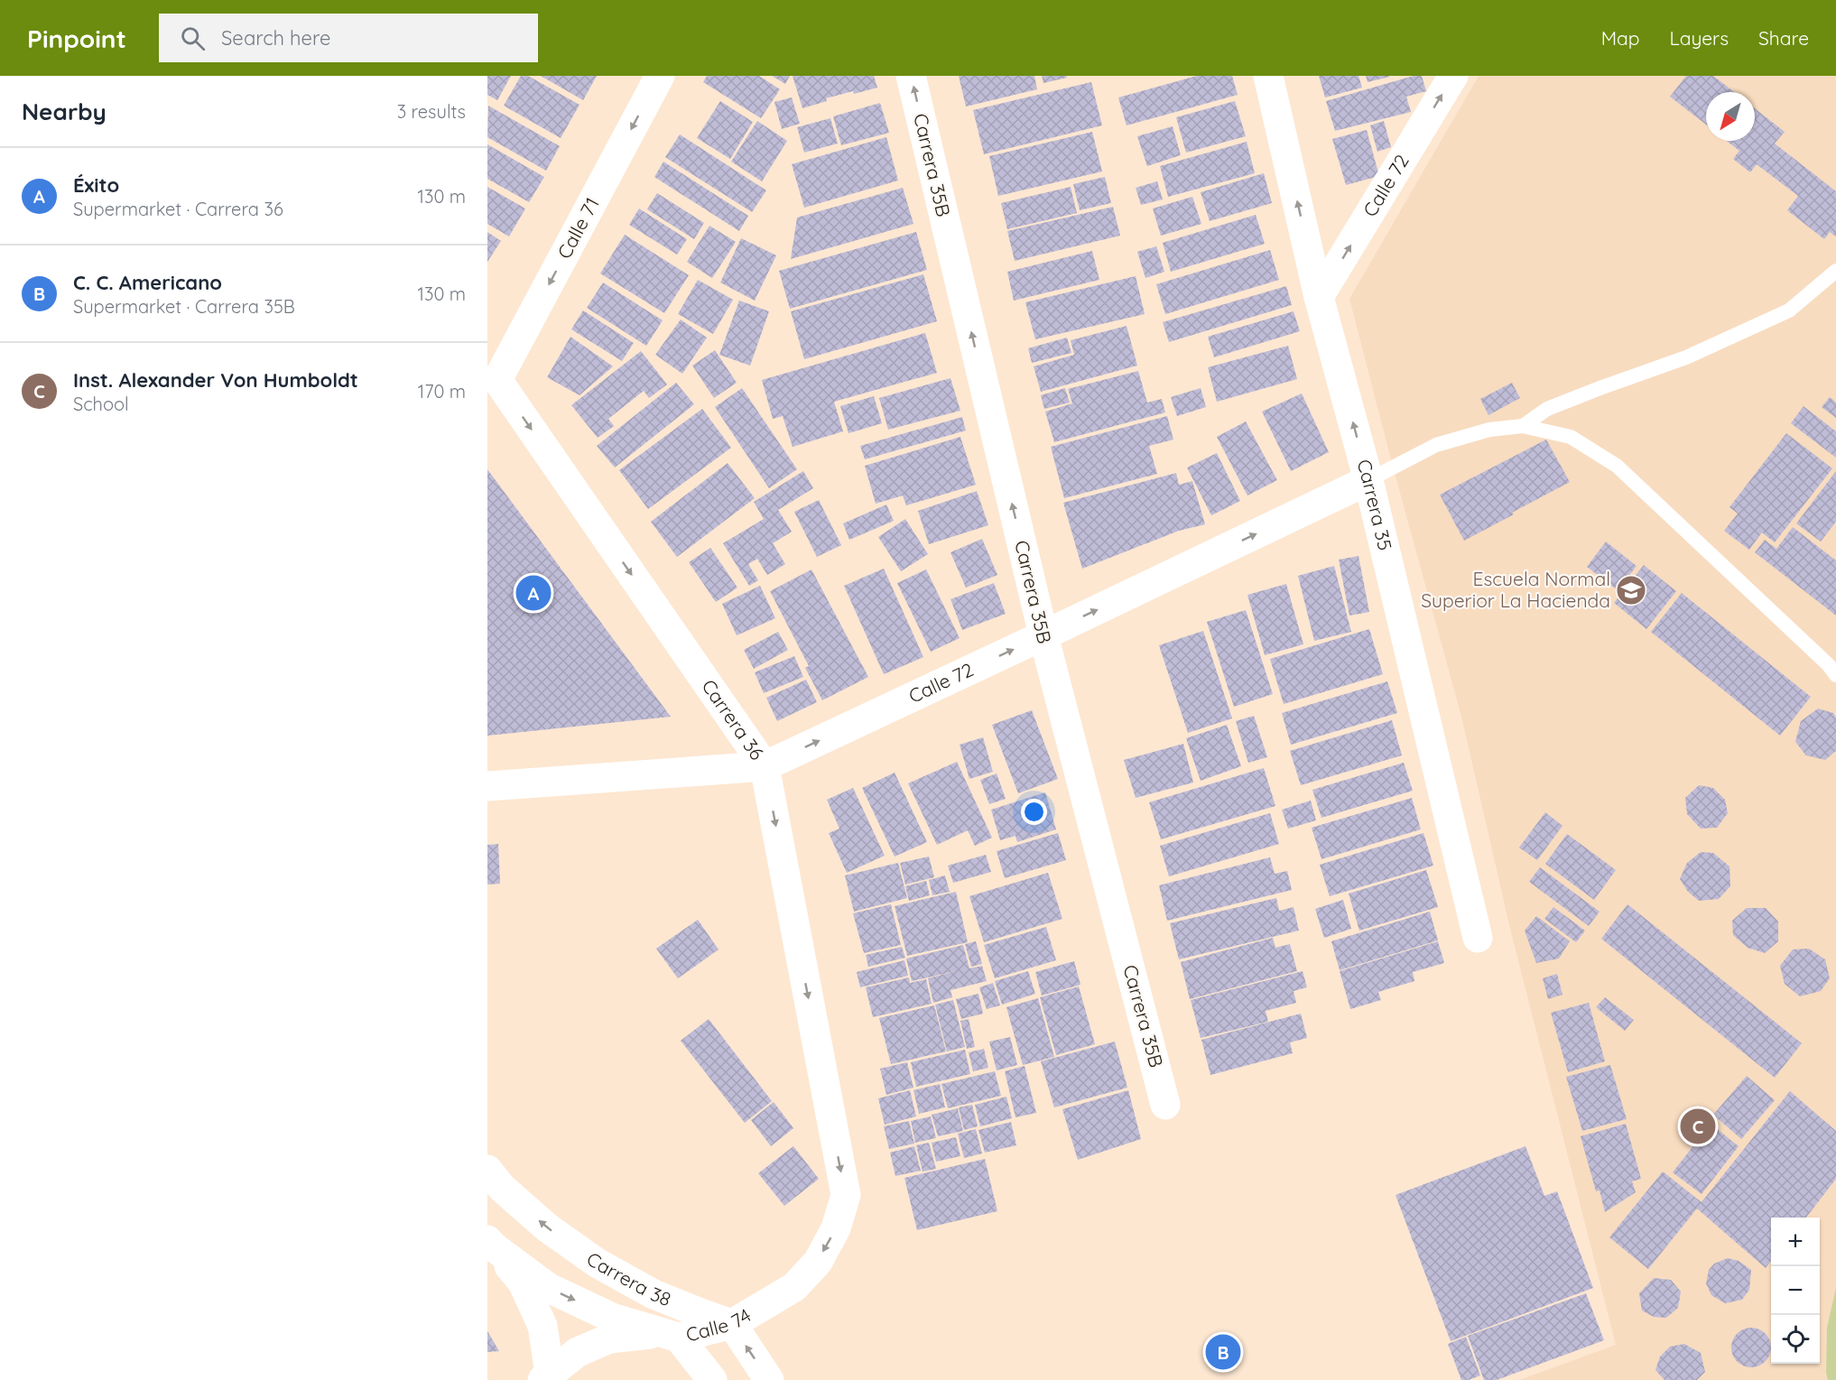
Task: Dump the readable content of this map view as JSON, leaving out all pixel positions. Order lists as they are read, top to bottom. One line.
{"streets":{"street":["Carrera 35B","Calle 72","Calle 71","Carrera 35","Carrera 36","Carrera 38","Calle 74"]},"crossings":[["Carrera 35B","Calle 72"],["Calle 72","Carrera 35"],["Calle 72","Carrera 36"],["Calle 71","Carrera 36"],["Carrera 36","Calle 74"],["Carrera 38","Calle 74"]],"one_way":["Carrera 35B","Calle 72","Calle 71","Carrera 35","Carrera 36","Calle 74"],"places":{"school or university":["Escuela Normal Superior La Hacienda"]},"north":"bottom left","page":{"header":"Pinpoint","search":"Search here","nav":["Map","Layers","Share"],"heading":["Nearby","3 results"],"list":[{"mark":"A","name":"Éxito","note":"Supermarket · Carrera 36","value":"130 m"},{"mark":"B","name":"C. C. Americano","note":"Supermarket · Carrera 35B","value":"130 m"},{"mark":"C","name":"Inst. Alexander Von Humboldt","note":"School","value":"170 m"}],"pins":["A","C","B"],"map_buttons":["+","−"]}}
